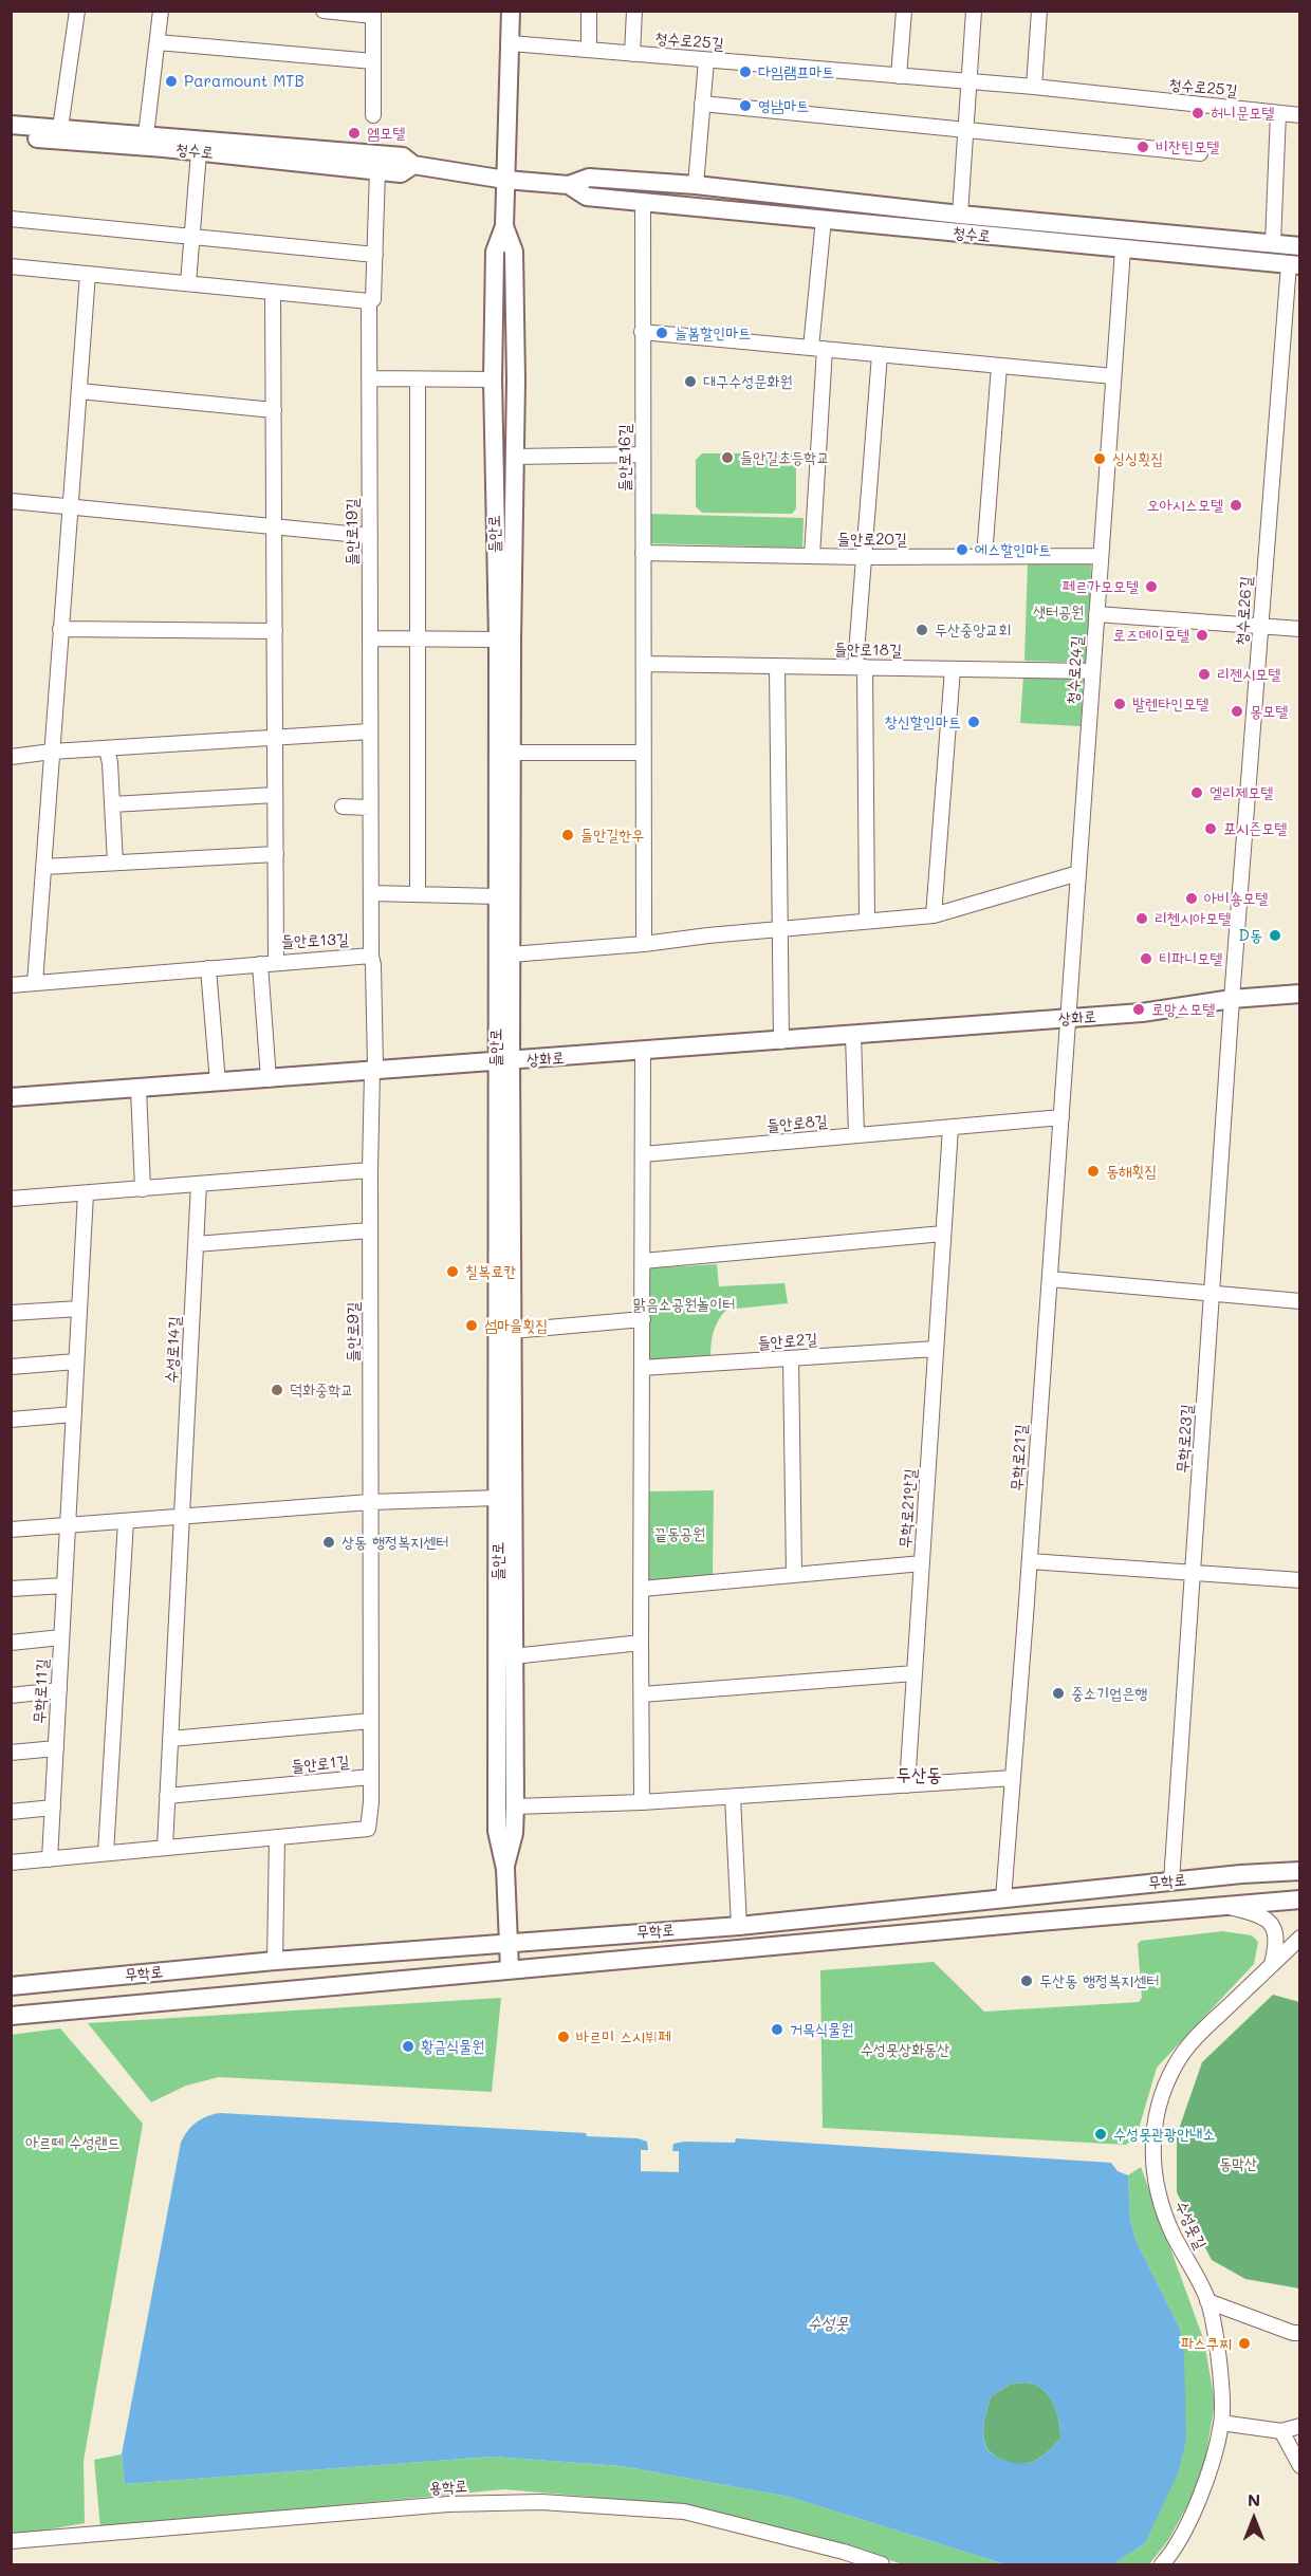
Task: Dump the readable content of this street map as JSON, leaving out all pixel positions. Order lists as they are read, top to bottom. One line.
{"streets":{"main road":["청수로","들안로","상화로","무학로"],"street":["청수로25길","들안로16길","들안로19길","들안로20길","청수로26길","들안로18길","청수로24길","들안로13길","들안로8길","들안로9길","들안로2길","수성로14길","무학로23길","무학로21길","무학로21안길","무학로11길","들안로1길","수성못길","용학로"]},"crossings":[["청수로25길","청수로"],["청수로","들안로"],["청수로","청수로26길"],["청수로","청수로24길"],["들안로16길","들안로20길"],["들안로16길","들안로18길"],["들안로19길","들안로13길"],["들안로","상화로"],["들안로","무학로"],["들안로20길","청수로24길"],["청수로26길","상화로"],["청수로26길","무학로23길"],["들안로18길","청수로24길"],["청수로24길","상화로"],["청수로24길","무학로21길"],["상화로","무학로23길"],["상화로","무학로21길"],["들안로8길","무학로21길"],["들안로8길","무학로21안길"],["들안로9길","들안로1길"],["들안로2길","무학로21안길"],["무학로23길","무학로"],["무학로21길","무학로"]],"districts":["두산동"],"water":["수성못"],"parks":["샛터공원","맑음소공원놀이터","끝동공원","수성못상화동산","아르떼 수성랜드","동막산"],"places":["다임램프마트","Paramount MTB","영남마트","허니문모텔","엠모텔","비잔틴모텔","늘봄할인마트","대구수성문화원","들안길초등학교","싱싱횟집","오아시스모텔","에스할인마트","페르가모모텔","두산중앙교회","로즈데이모텔","리젠시모텔","발렌타인모텔","몽모텔","창신할인마트","엘리제모텔","포시즌모텔","들안길한우","아비숑모텔","리첸시아모텔","D동","티파니모텔","로망스모텔","동해횟집","칠복료칸","섬마을횟집","덕화중학교","상동 행정복지센터","중소기업은행","두산동 행정복지센터","거목식물원","바르미 스시뷔페","황금식물원","수성못관광안내소","파스쿠찌"],"north":"top"}
